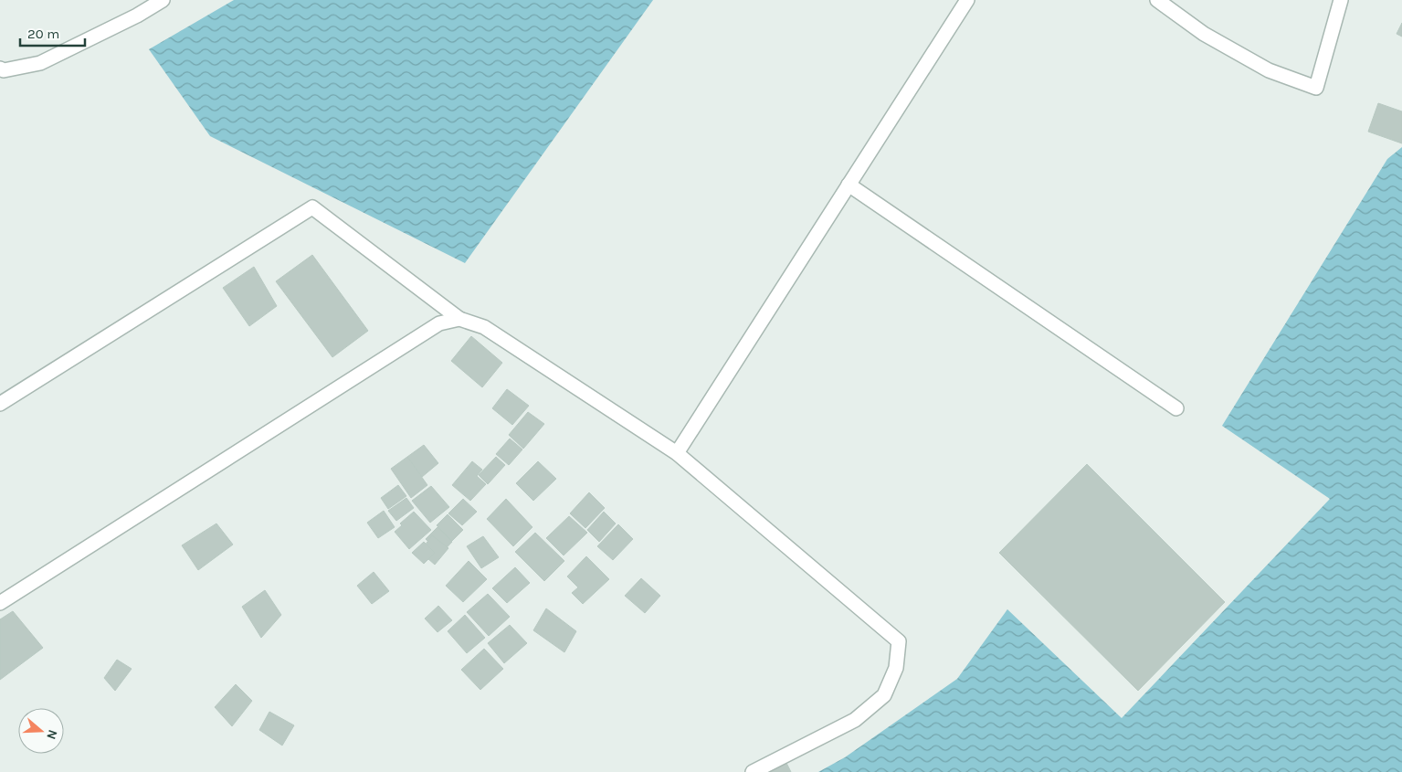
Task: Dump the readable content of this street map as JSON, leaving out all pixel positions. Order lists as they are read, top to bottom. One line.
{"scale_bar":"20 m","north":"right"}
